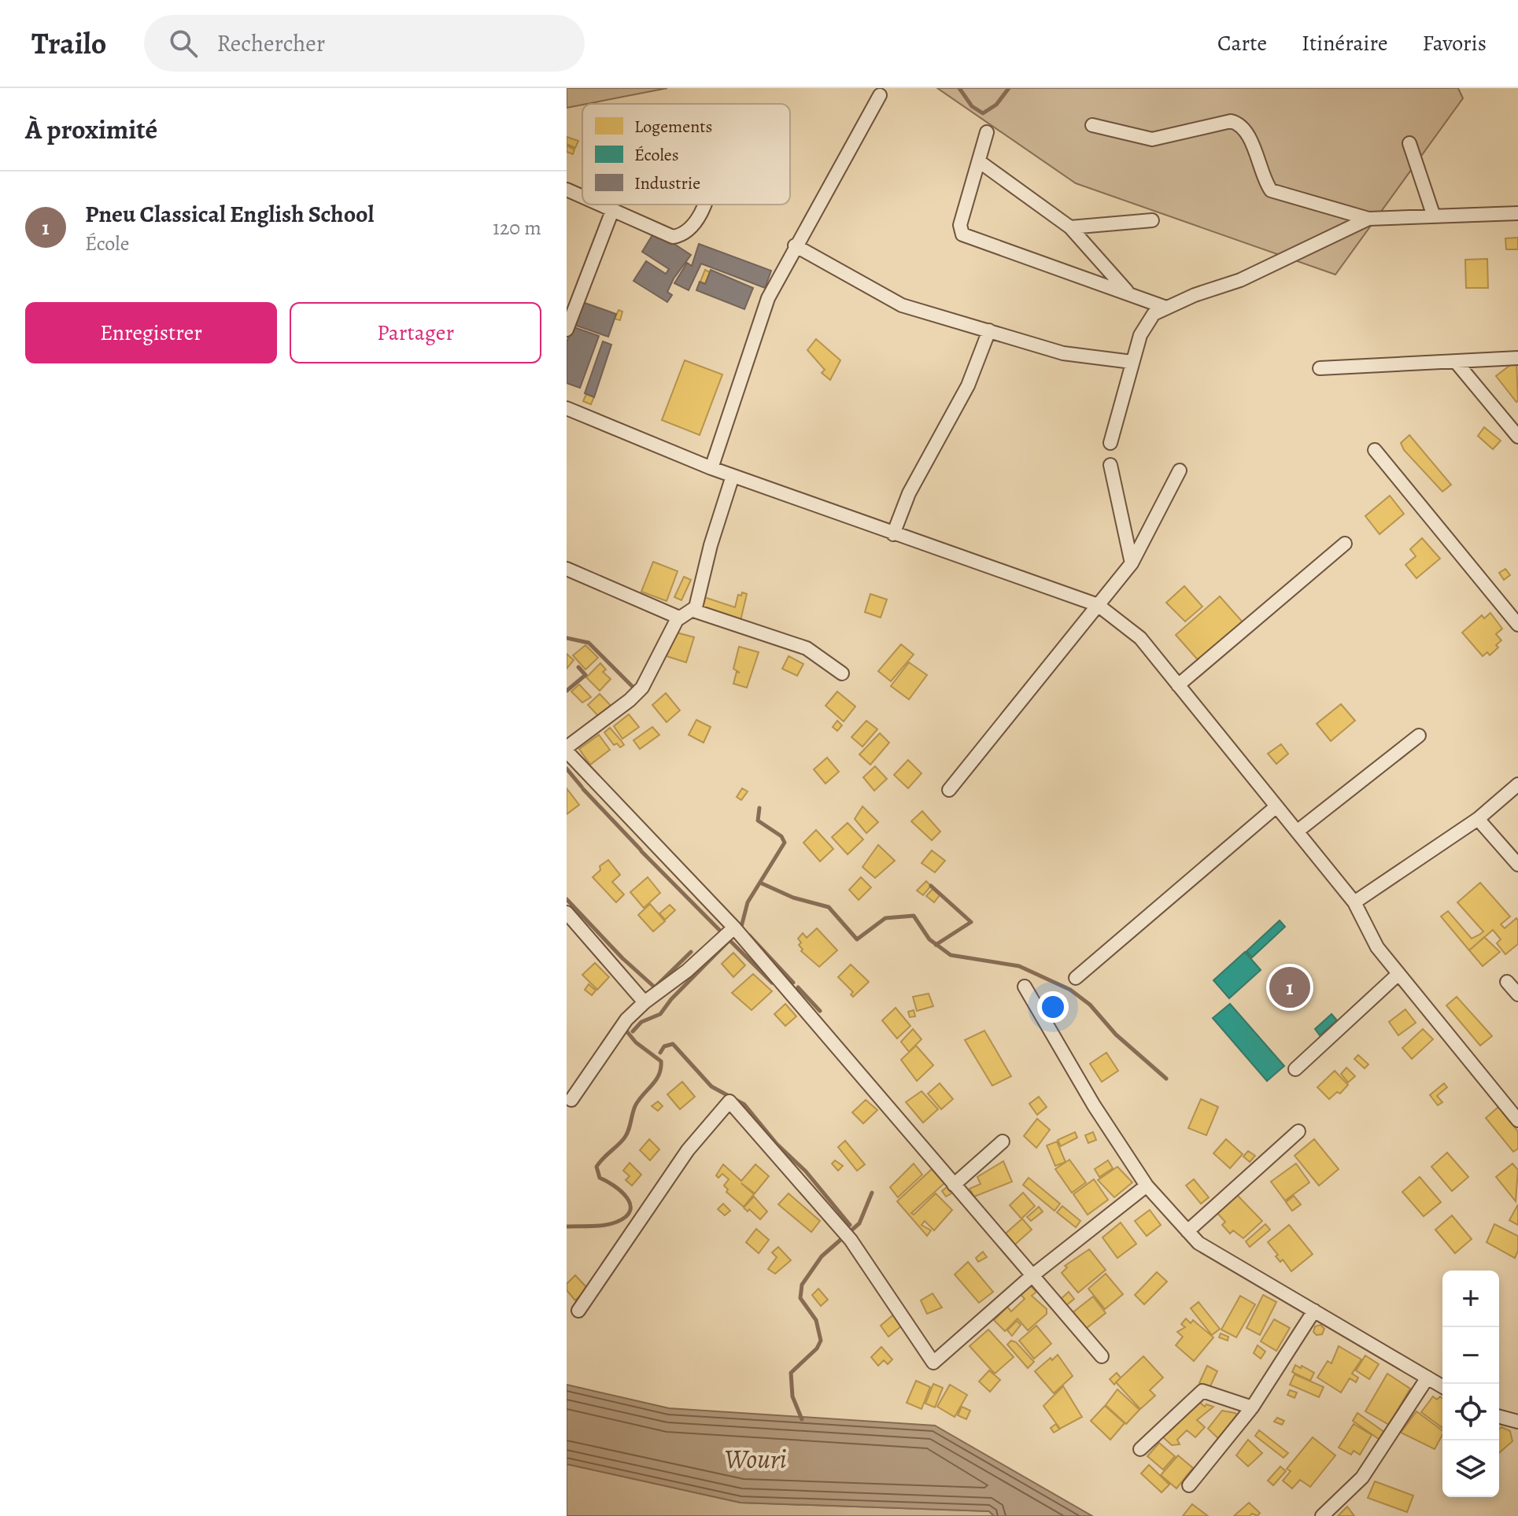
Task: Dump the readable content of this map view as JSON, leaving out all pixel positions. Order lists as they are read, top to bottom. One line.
{"water":["Wouri"],"legend":["Logements","Écoles","Industrie"],"page":{"header":"Trailo","search":"Rechercher","nav":["Carte","Itinéraire","Favoris"],"heading":"À proximité","list":[{"mark":"1","name":"Pneu Classical English School","note":"École","value":"120 m"}],"buttons":["Enregistrer","Partager"],"pins":"1","map_buttons":["+","−"]}}
